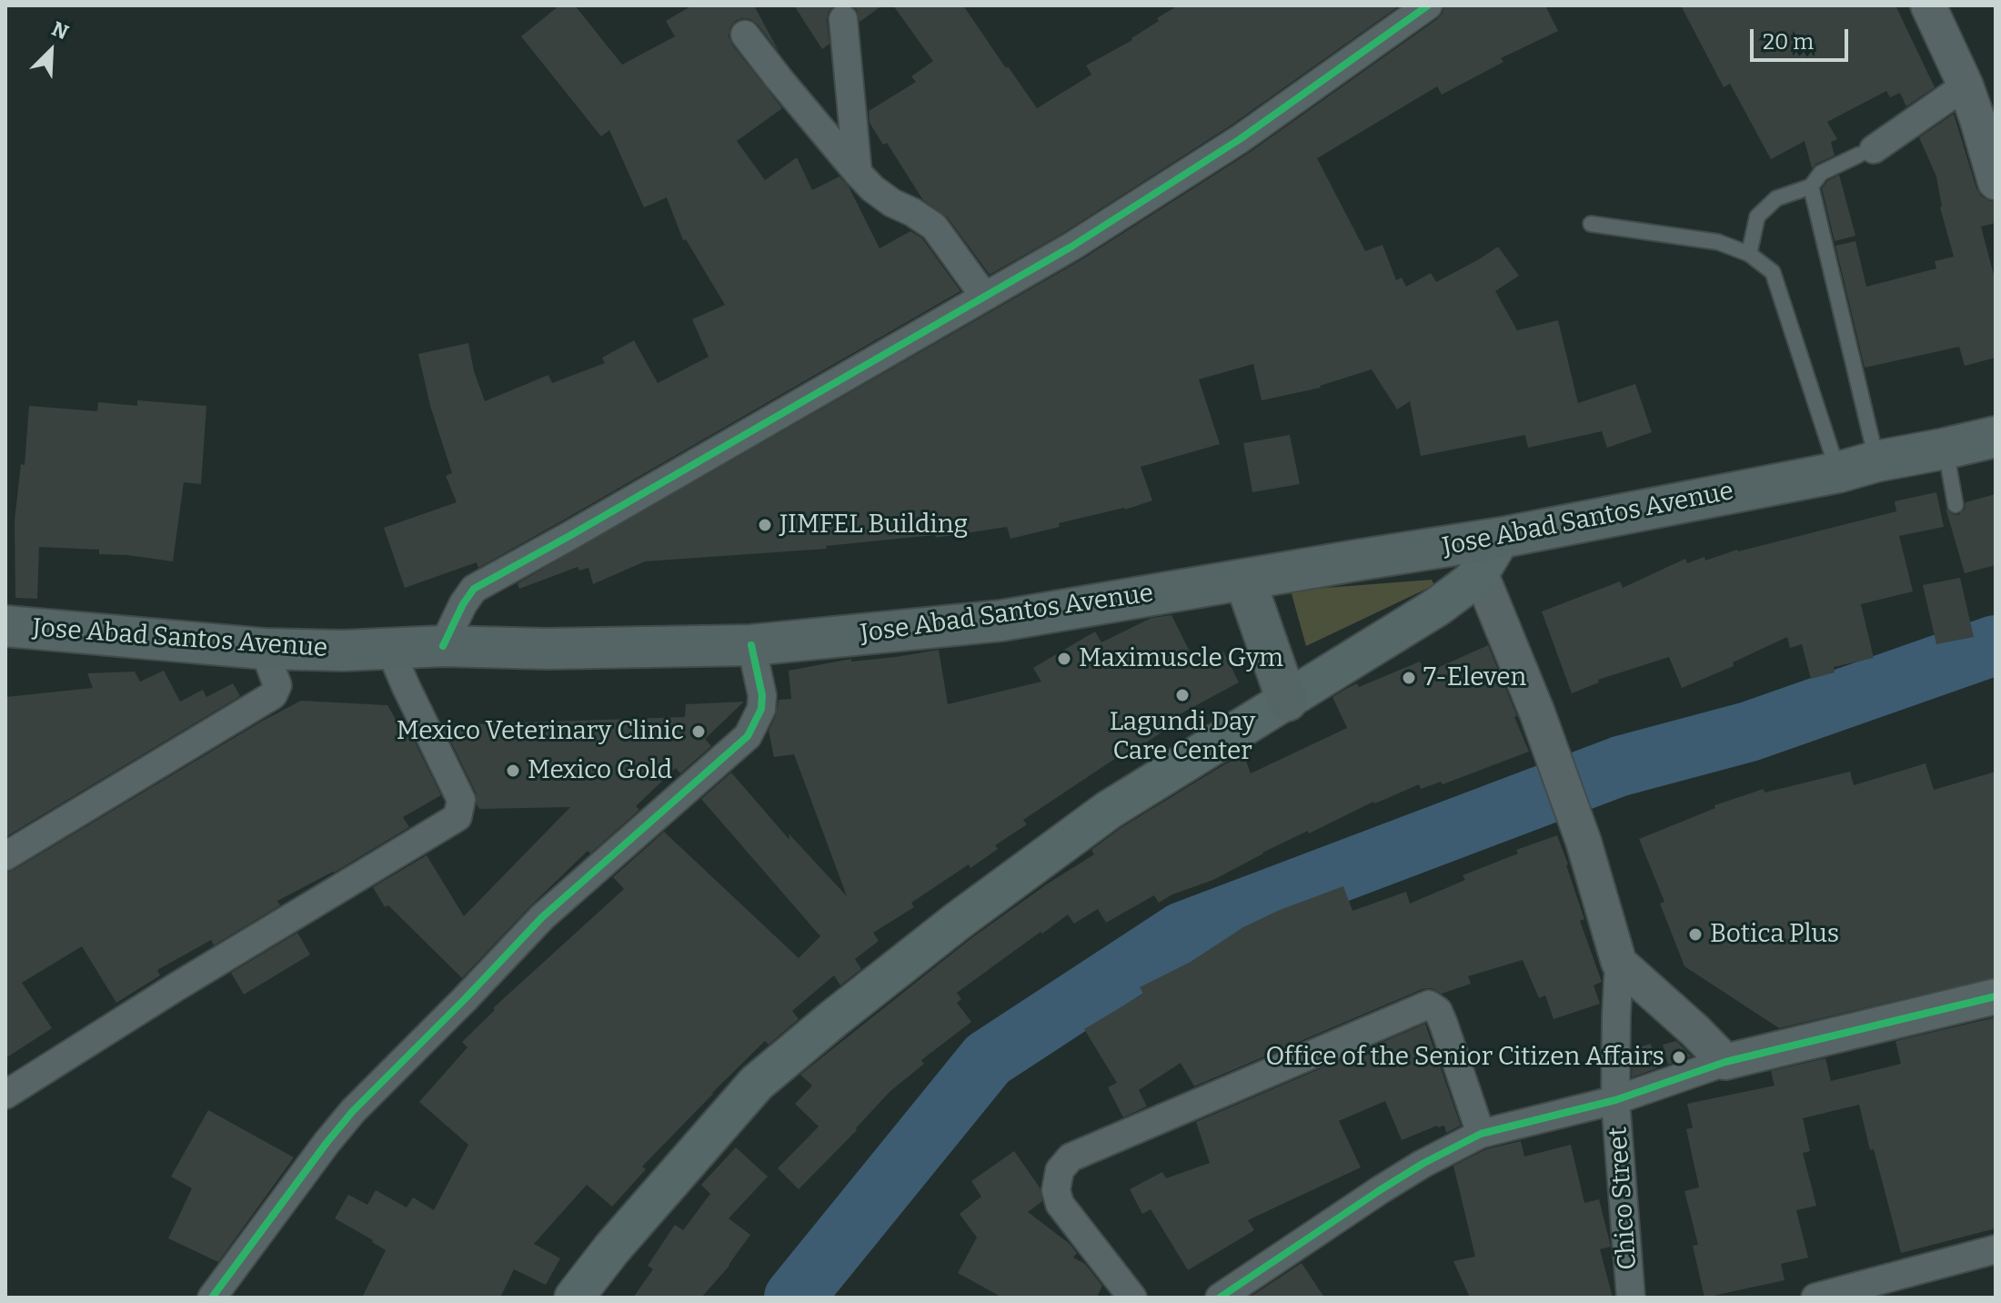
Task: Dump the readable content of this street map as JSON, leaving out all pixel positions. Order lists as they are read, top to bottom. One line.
{"streets":{"highway":["Jose Abad Santos Avenue"],"street":["Chico Street"]},"places":["JIMFEL Building","Maximuscle Gym","7-Eleven","Lagundi Day Care Center","Mexico Veterinary Clinic","Mexico Gold","Botica Plus","Office of the Senior Citizen Affairs"],"scale_bar":"20 m","north":"top right"}
